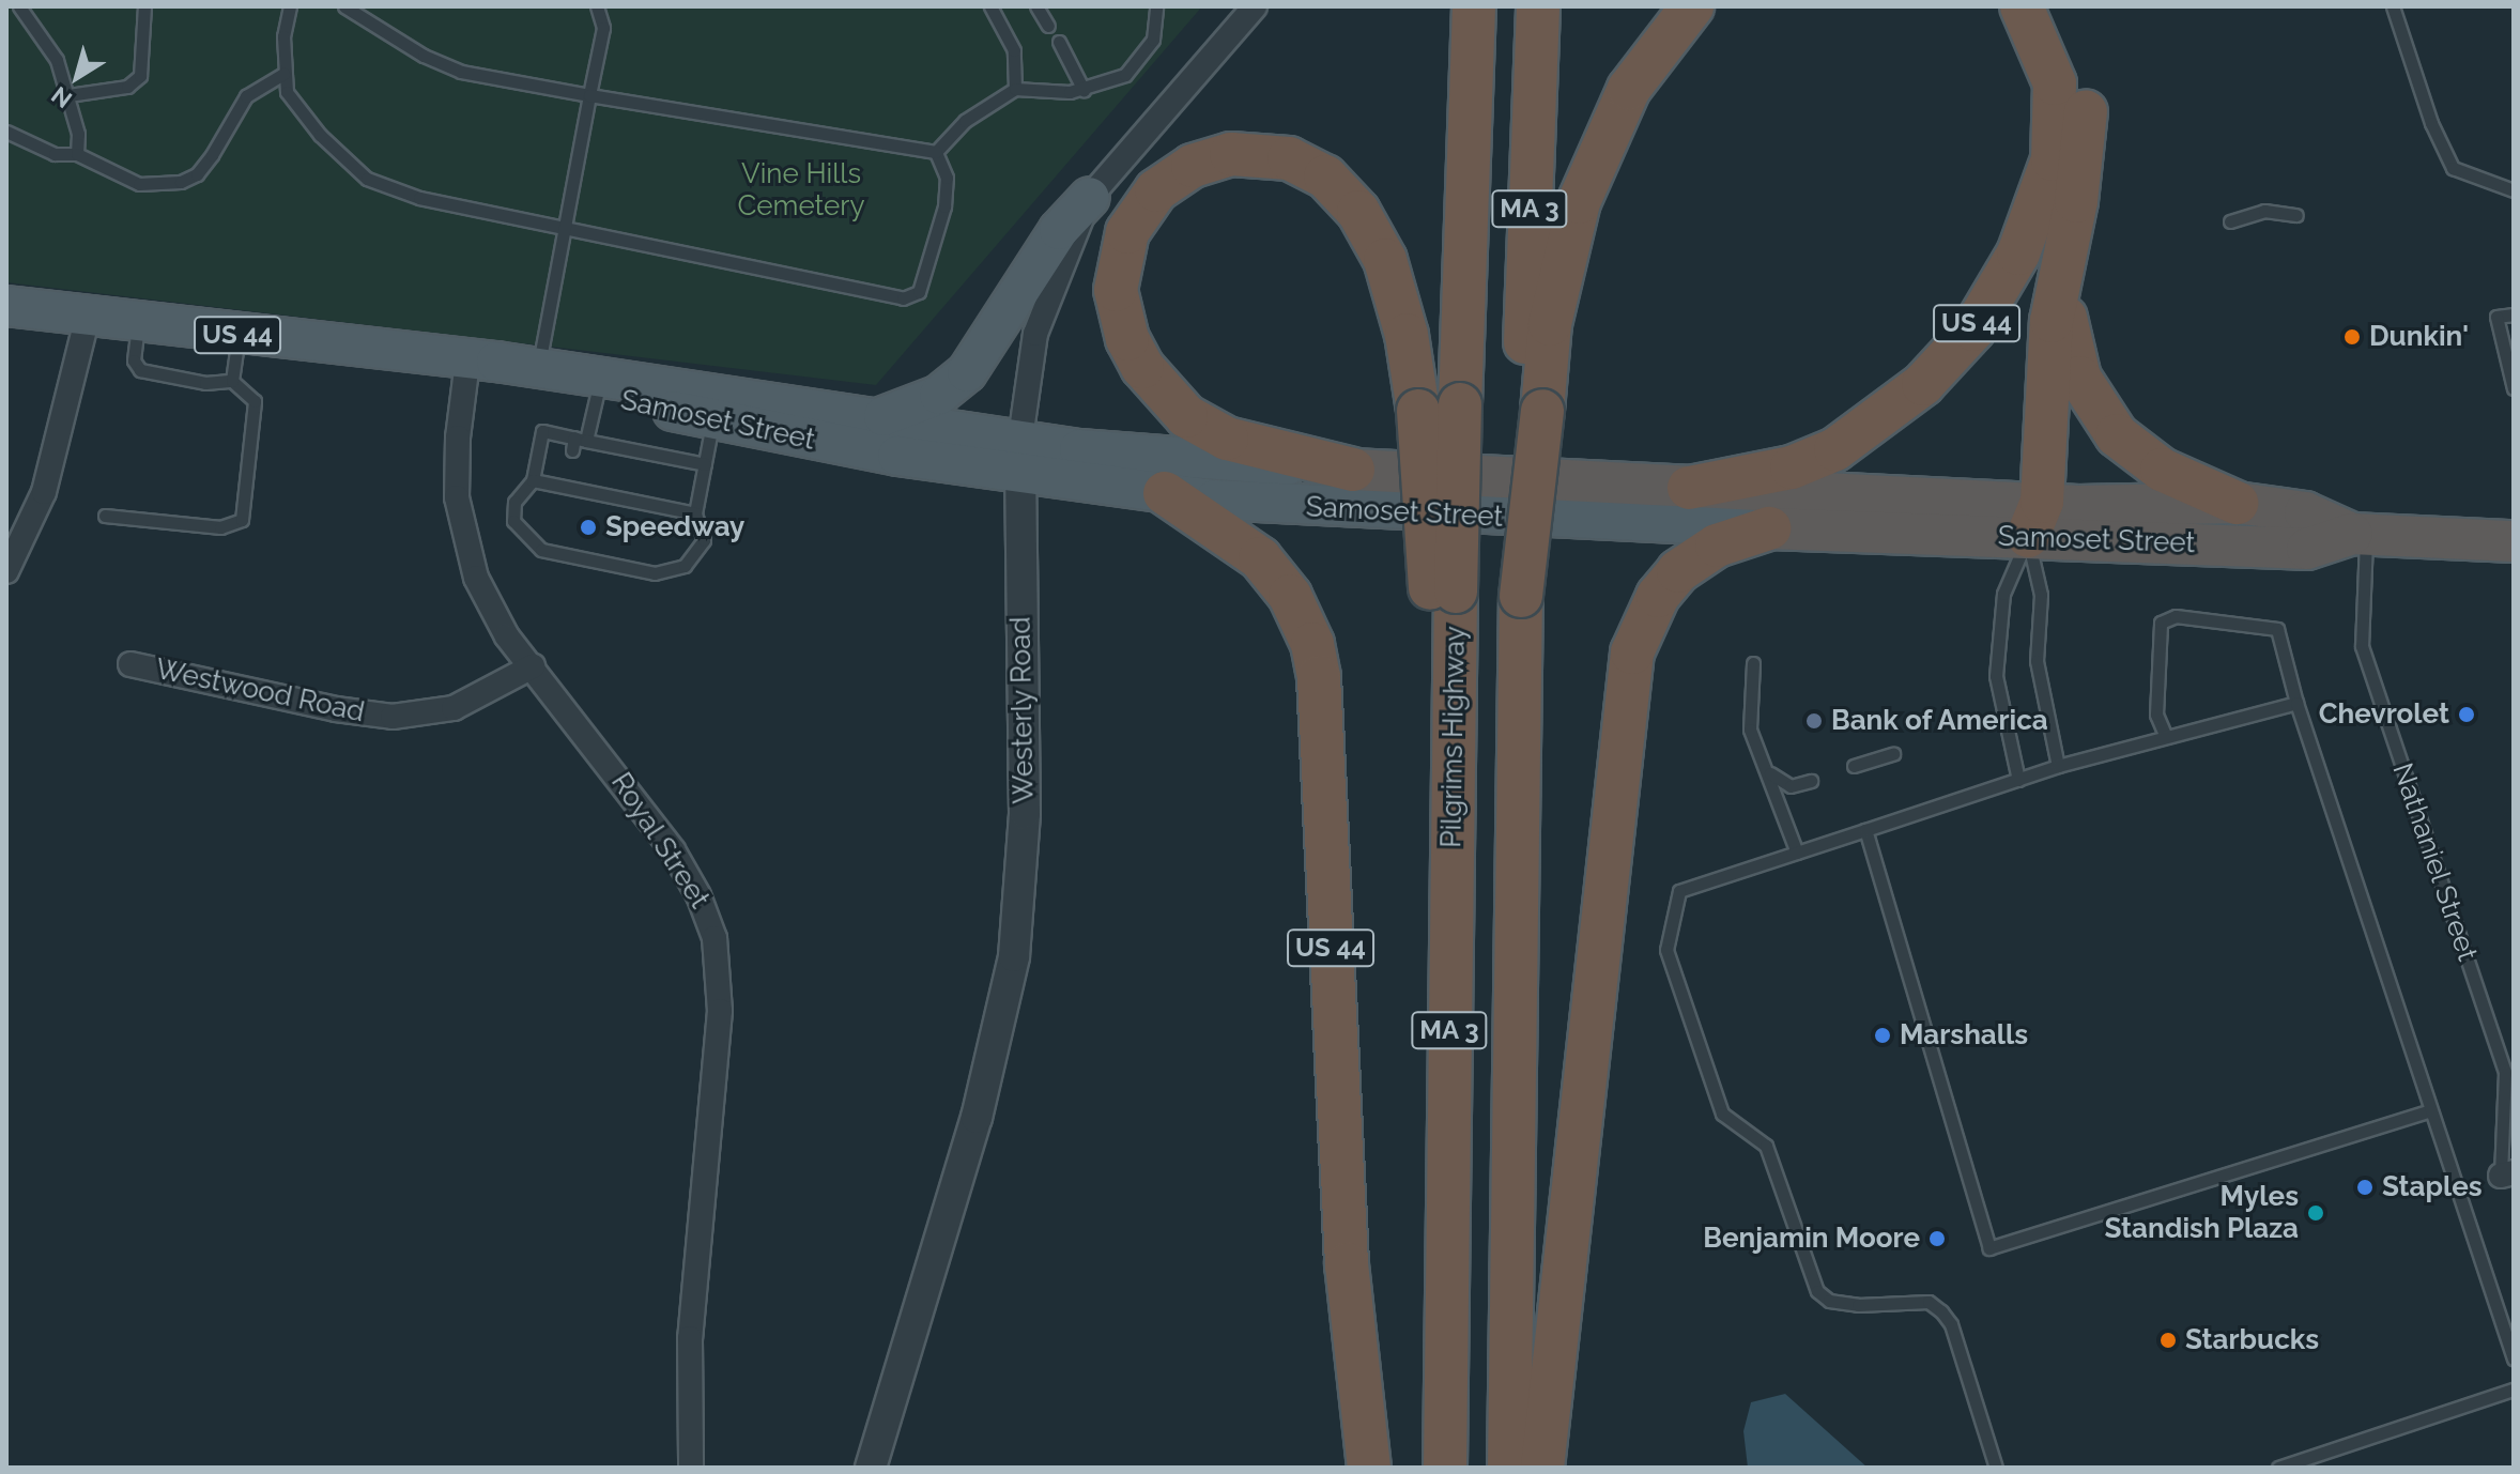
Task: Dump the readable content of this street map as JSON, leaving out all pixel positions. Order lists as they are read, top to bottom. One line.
{"streets":{"highway":["MA 3","US 44","Samoset Street","Pilgrims Highway"],"street":["Westwood Road","Westerly Road","Royal Street"],"lane":["Nathaniel Street"]},"crossings":[["US 44","Samoset Street"],["Samoset Street","Westerly Road"],["Samoset Street","Royal Street"],["Samoset Street","Nathaniel Street"],["Westwood Road","Royal Street"]],"parks":["Vine Hills Cemetery"],"places":["Dunkin'","Speedway","Chevrolet","Bank of America","Marshalls","Staples","Myles Standish Plaza","Benjamin Moore","Starbucks"],"north":"bottom left"}
